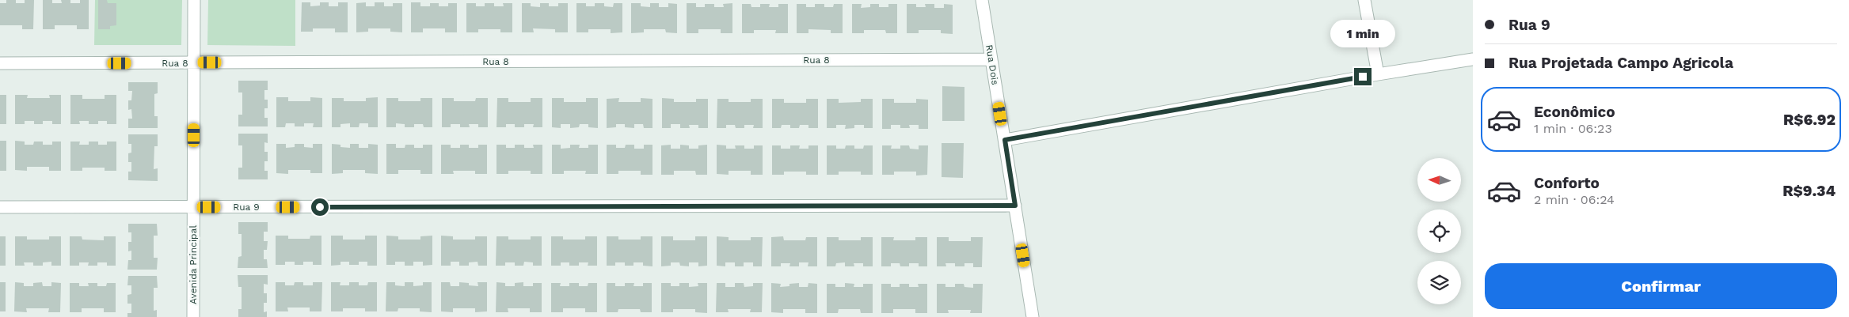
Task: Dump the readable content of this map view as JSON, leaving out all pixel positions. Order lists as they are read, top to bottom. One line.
{"streets":{"street":["Rua 8","Rua Dois","Rua 9","Avenida Principal"]},"crossings":[["Rua 8","Rua Dois"],["Rua 8","Avenida Principal"],["Rua Dois","Rua 9"],["Rua 9","Avenida Principal"]],"north":"left","page":{"banner":["Rua 9","Rua Projetada Campo Agricola"],"bubble":"1 min","list":[{"name":"Econômico","note":"1 min · 06:23","value":"R$6.92"},{"name":"Conforto","note":"2 min · 06:24","value":"R$9.34"}],"buttons":"Confirmar"}}
